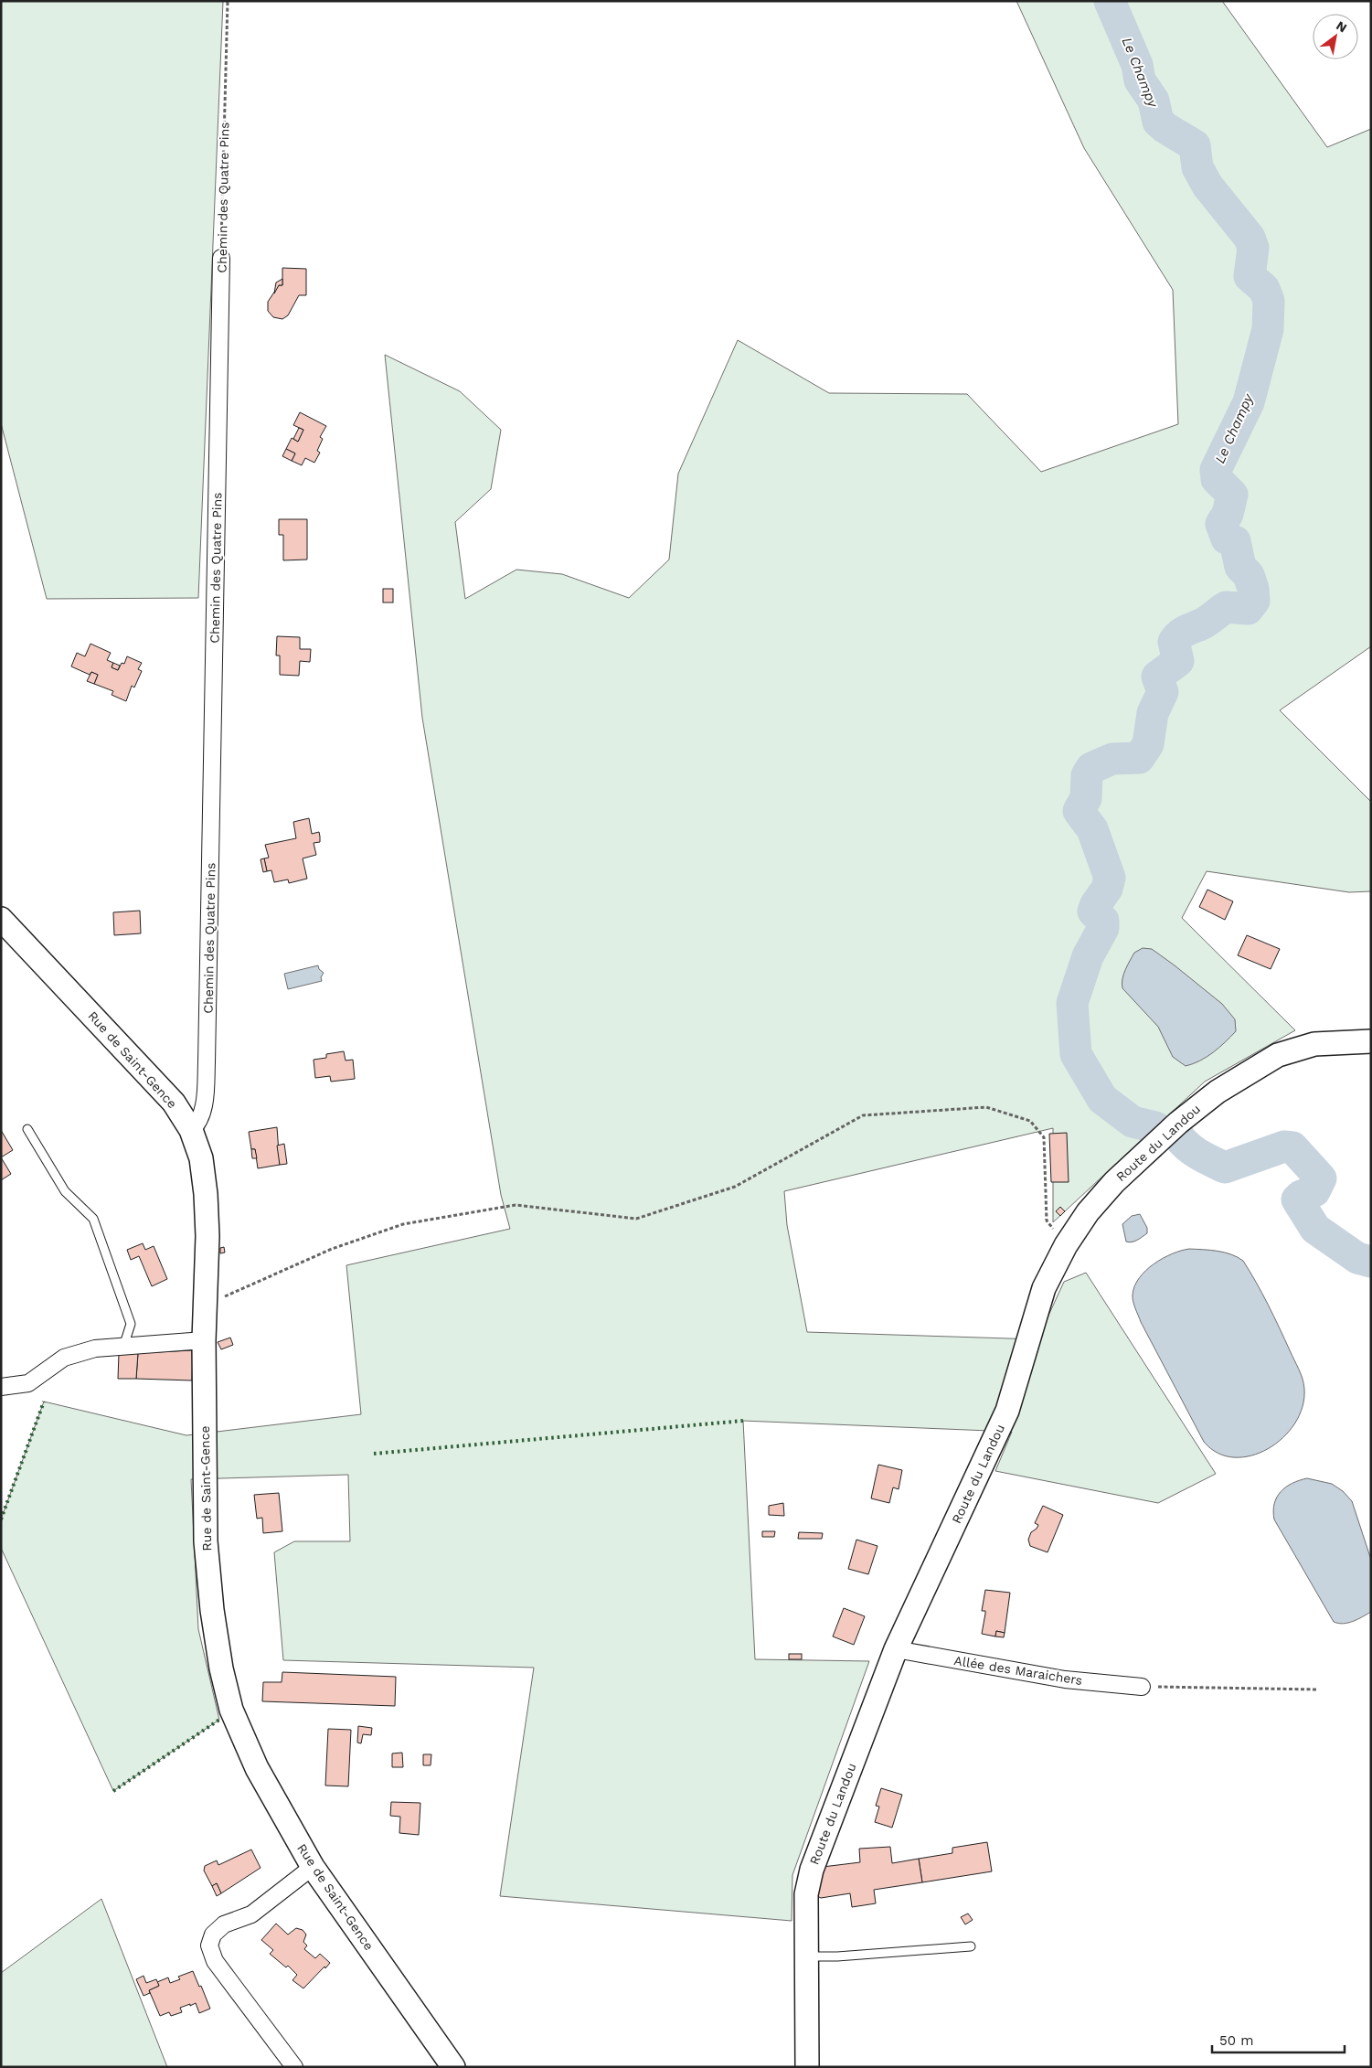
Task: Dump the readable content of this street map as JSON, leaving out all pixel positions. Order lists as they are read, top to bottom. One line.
{"streets":{"street":["Chemin des Quatre Pins","Rue de Saint-Gence","Route du Landou","Allée des Maraichers"]},"crossings":[["Chemin des Quatre Pins","Rue de Saint-Gence"],["Route du Landou","Allée des Maraichers"]],"water":["Le Champy"],"scale_bar":"50 m","north":"top right"}
